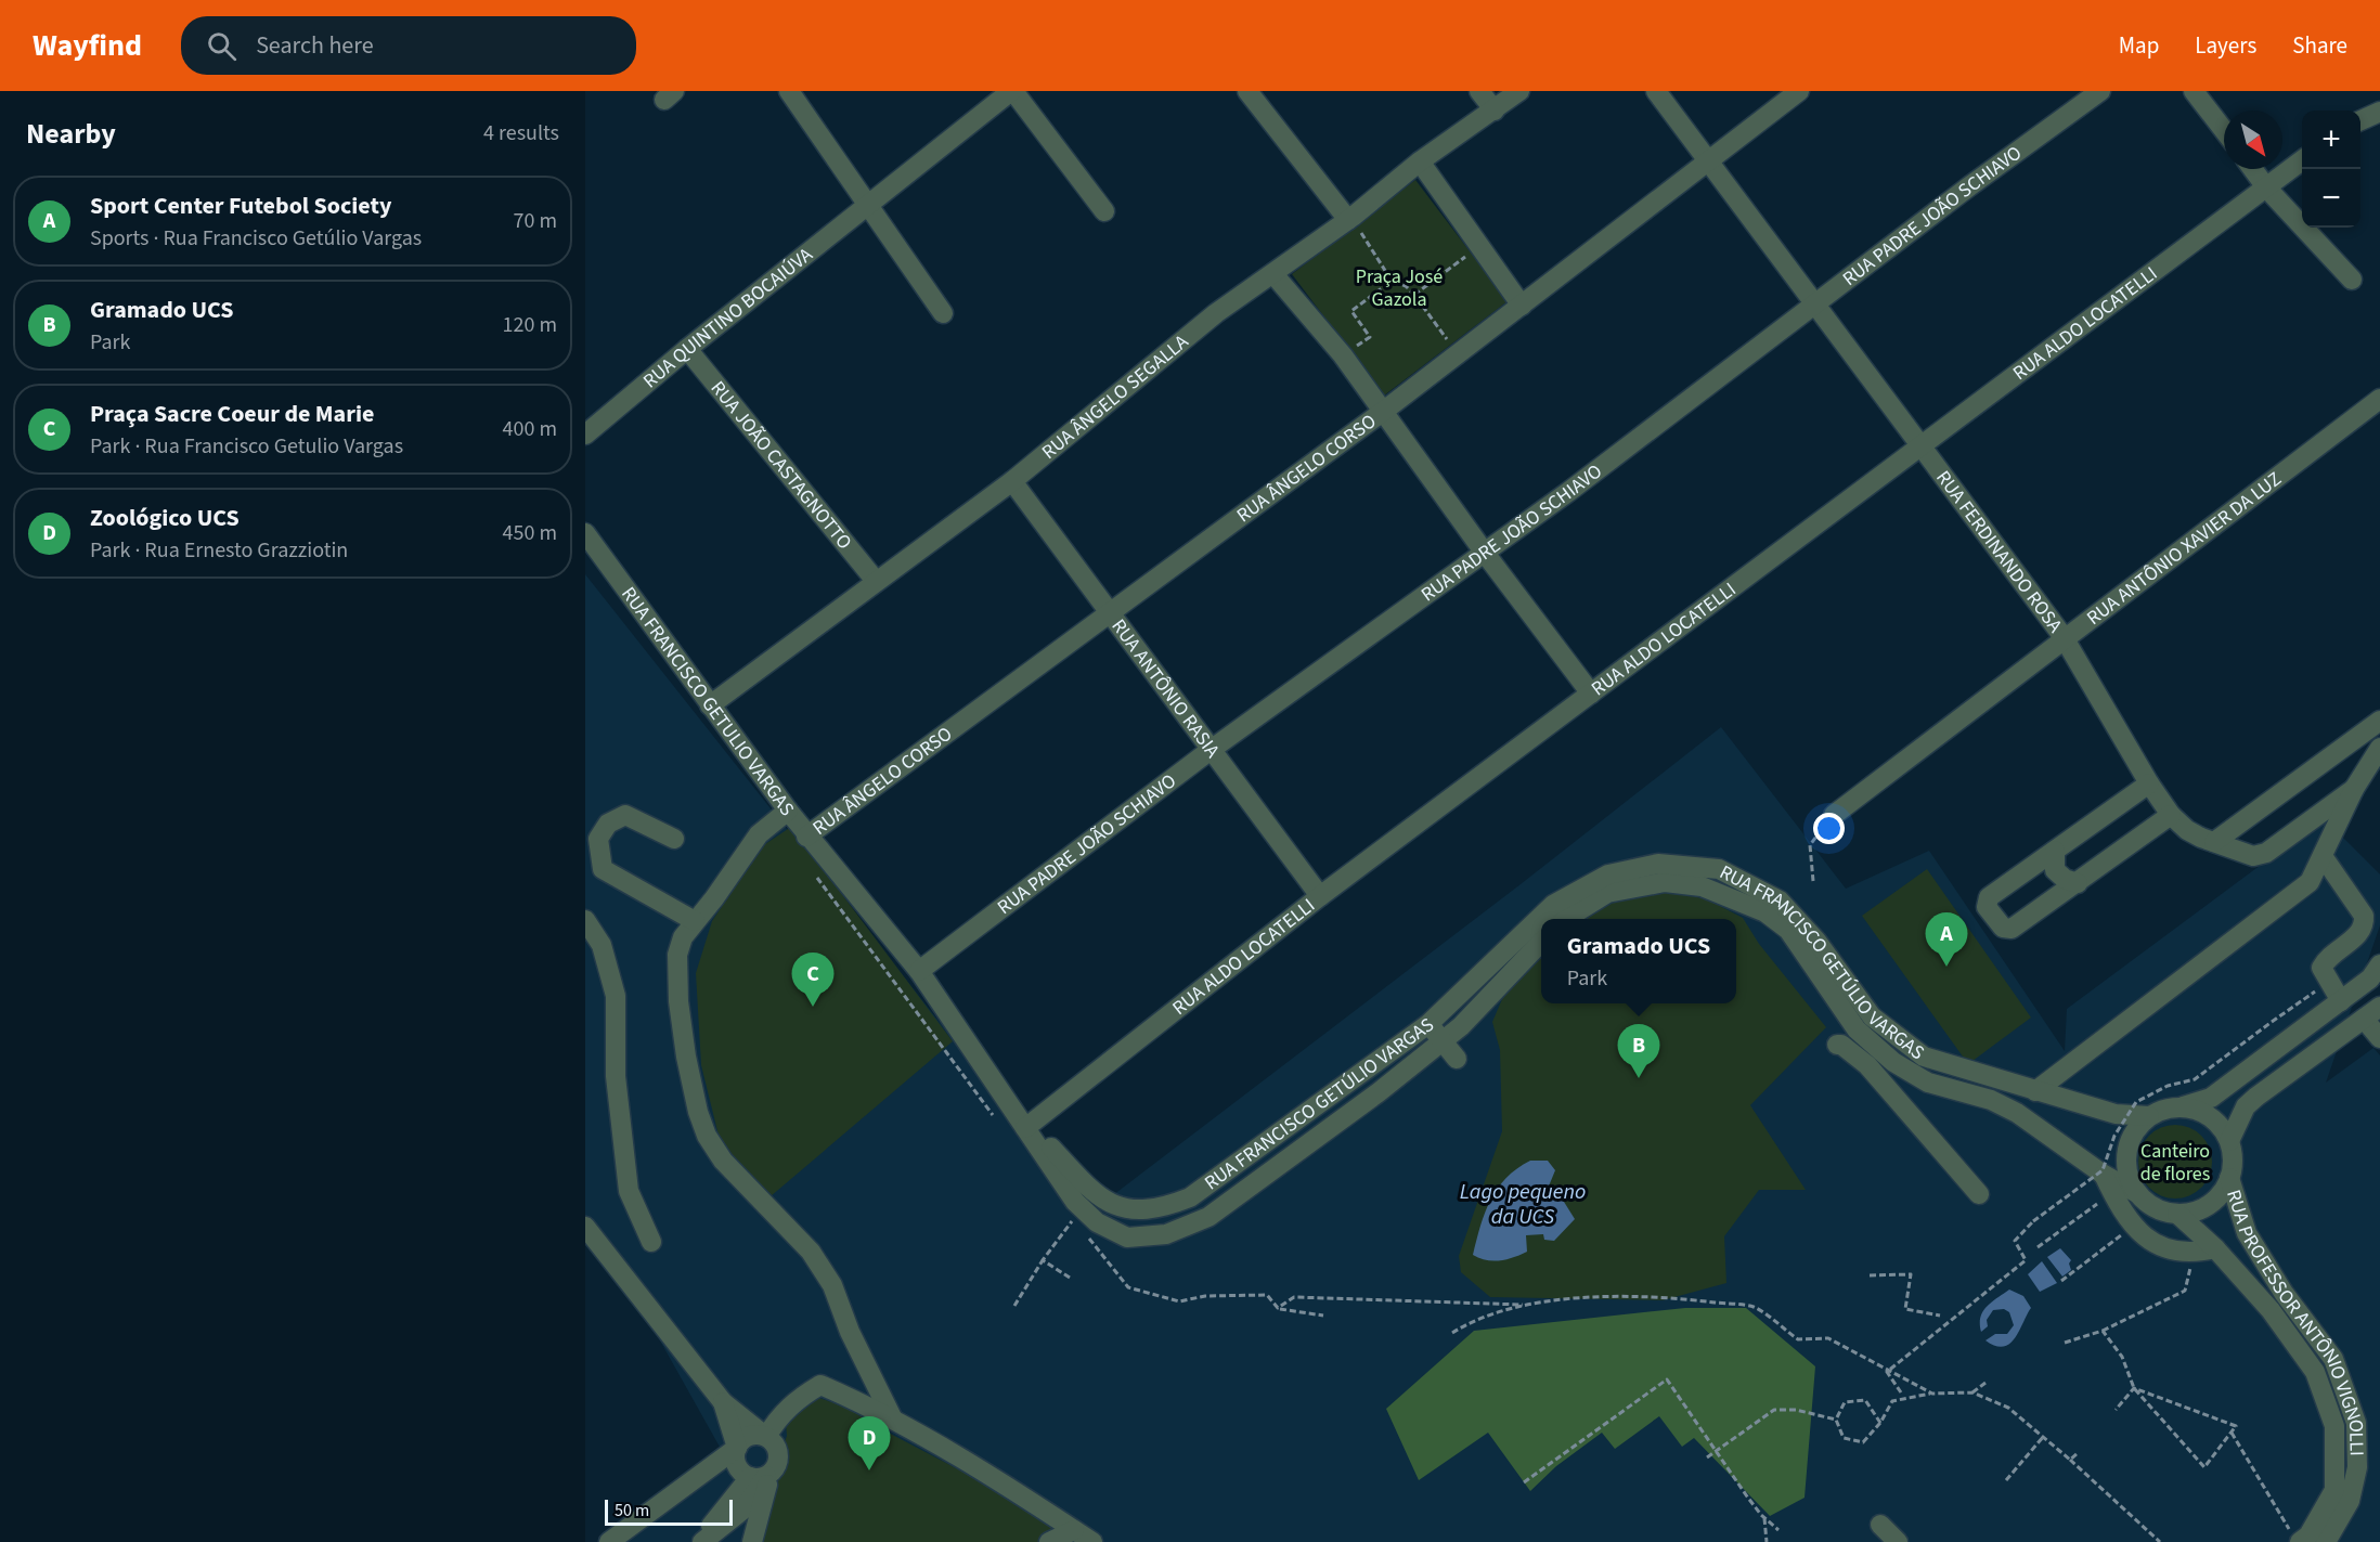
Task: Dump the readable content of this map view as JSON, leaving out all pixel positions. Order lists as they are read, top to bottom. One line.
{"streets":{"street":["RUA PADRE JOÃO SCHIAVO","RUA QUINTINO BOCAIÚVA","RUA ALDO LOCATELLI","RUA ÂNGELO SEGALLA","RUA JOÃO CASTAGNOTTO","RUA ÂNGELO CORSO","RUA ANTÔNIO XAVIER DA LUZ","RUA FERDINANDO ROSA","RUA ANTÔNIO RASIA","RUA FRANCISCO GETULIO VARGAS","RUA FRANCISCO GETÚLIO VARGAS","RUA PROFESSOR ANTÔNIO VIGNOLLI"]},"crossings":[["RUA PADRE JOÃO SCHIAVO","RUA FERDINANDO ROSA"],["RUA PADRE JOÃO SCHIAVO","RUA ANTÔNIO RASIA"],["RUA PADRE JOÃO SCHIAVO","RUA FRANCISCO GETULIO VARGAS"],["RUA QUINTINO BOCAIÚVA","RUA JOÃO CASTAGNOTTO"],["RUA ALDO LOCATELLI","RUA FERDINANDO ROSA"],["RUA ALDO LOCATELLI","RUA ANTÔNIO RASIA"],["RUA ALDO LOCATELLI","RUA FRANCISCO GETULIO VARGAS"],["RUA ÂNGELO SEGALLA","RUA JOÃO CASTAGNOTTO"],["RUA ÂNGELO SEGALLA","RUA ANTÔNIO RASIA"],["RUA ÂNGELO SEGALLA","RUA FRANCISCO GETULIO VARGAS"],["RUA ÂNGELO CORSO","RUA FERDINANDO ROSA"],["RUA ÂNGELO CORSO","RUA ANTÔNIO RASIA"],["RUA ÂNGELO CORSO","RUA FRANCISCO GETULIO VARGAS"],["RUA ANTÔNIO XAVIER DA LUZ","RUA FERDINANDO ROSA"],["RUA FRANCISCO GETULIO VARGAS","RUA FRANCISCO GETÚLIO VARGAS"],["RUA FRANCISCO GETÚLIO VARGAS","RUA PROFESSOR ANTÔNIO VIGNOLLI"]],"water":["Lago pequeno da UCS"],"parks":["Praça José Gazola","Canteiro de flores"],"scale_bar":"50 m","north":"bottom right","page":{"header":"Wayfind","search":"Search here","nav":["Map","Layers","Share"],"heading":["Nearby","4 results"],"map_buttons":["+","−"],"list":[{"mark":"A","name":"Sport Center Futebol Society","note":"Sports · Rua Francisco Getúlio Vargas","value":"70 m"},{"mark":"B","name":"Gramado UCS","note":"Park","value":"120 m"},{"mark":"C","name":"Praça Sacre Coeur de Marie","note":"Park · Rua Francisco Getulio Vargas","value":"400 m"},{"mark":"D","name":"Zoológico UCS","note":"Park · Rua Ernesto Grazziotin","value":"450 m"}],"pins":["A","C","B","D"],"popup":["Gramado UCS","Park"],"scale":"50 m"}}
